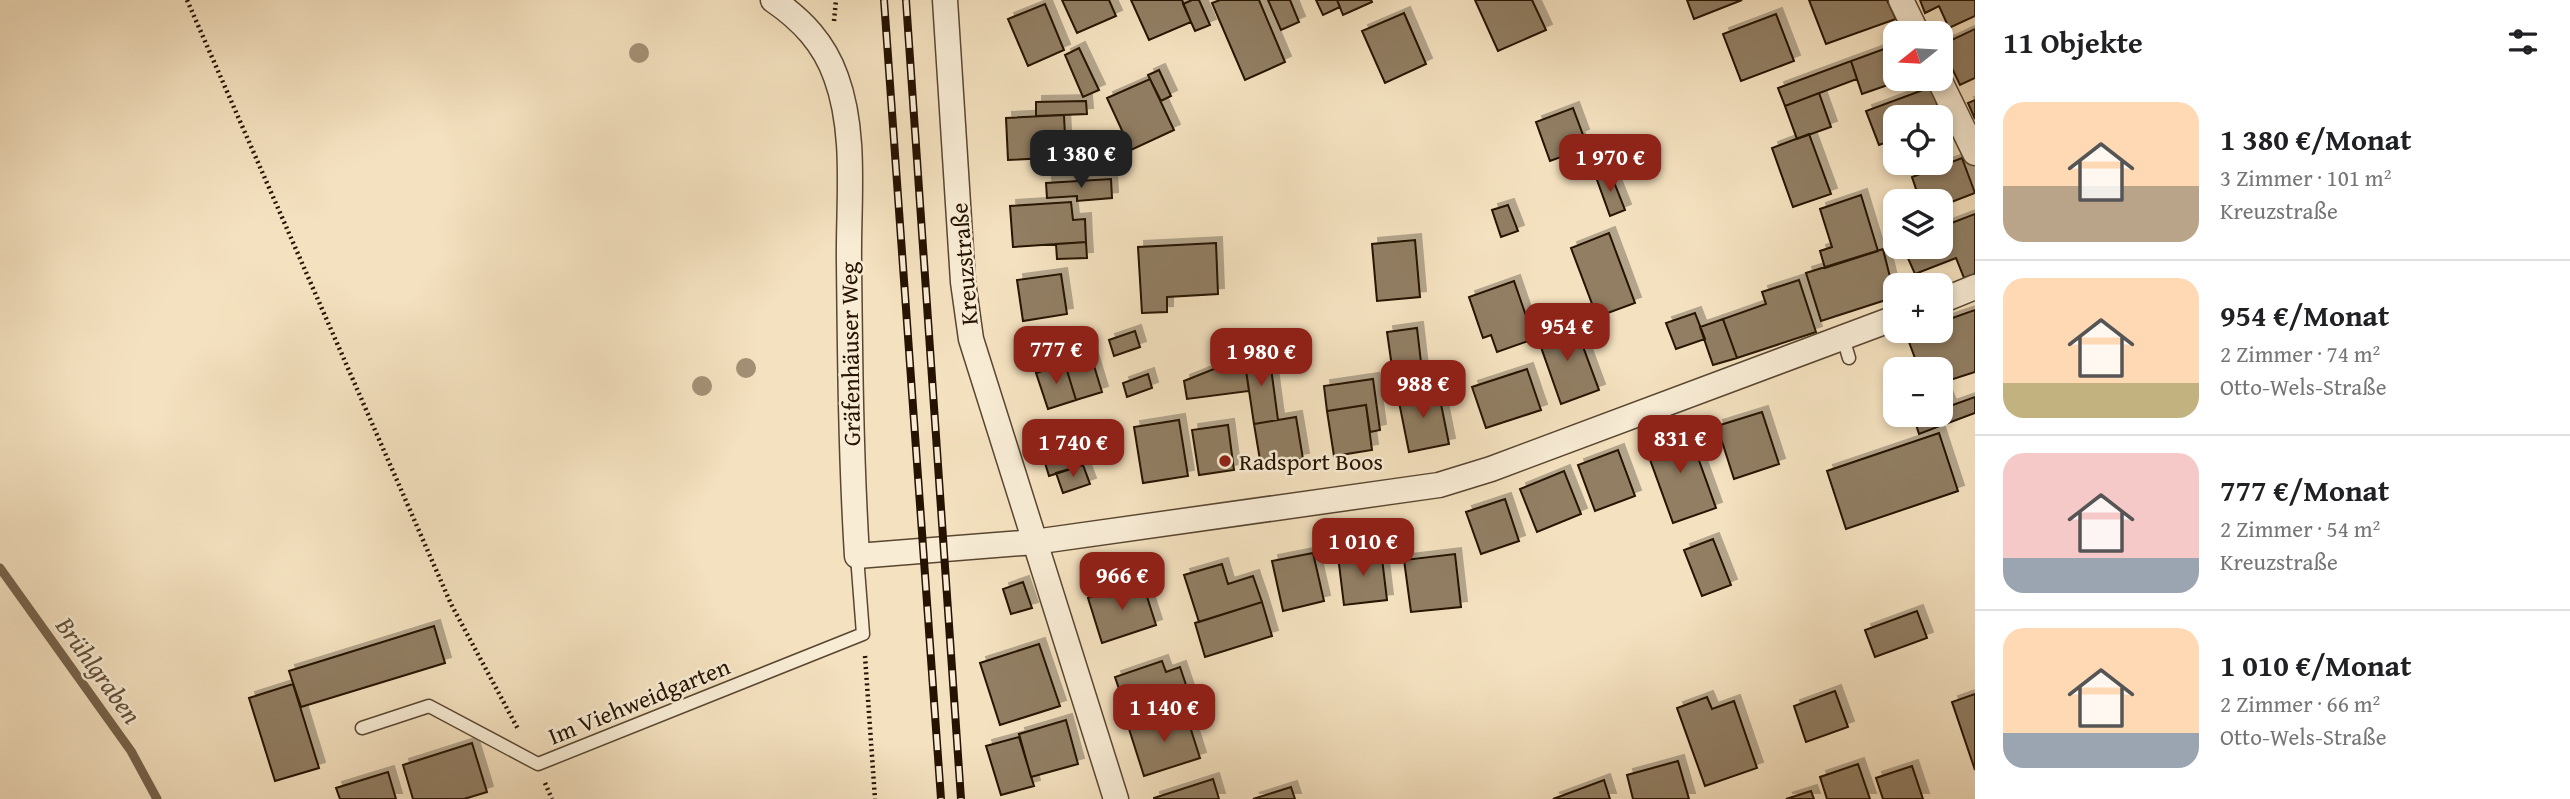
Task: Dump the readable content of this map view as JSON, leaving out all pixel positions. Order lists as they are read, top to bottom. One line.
{"streets":{"street":["Kreuzstraße","Gräfenhäuser Weg"],"lane":["Im Viehweidgarten"]},"water":["Brühlgraben"],"places":["Radsport Boos"],"north":"left","page":{"heading":"11 Objekte","map_buttons":["+","−"],"list":[{"name":"1 380 €/Monat","note":"3 Zimmer · 101 m² · Kreuzstraße"},{"name":"954 €/Monat","note":"2 Zimmer · 74 m² · Otto-Wels-Straße"},{"name":"777 €/Monat","note":"2 Zimmer · 54 m² · Kreuzstraße"},{"name":"1 010 €/Monat","note":"2 Zimmer · 66 m² · Otto-Wels-Straße"}],"price":["1 380 €","1 970 €","954 €","777 €","1 980 €","988 €","831 €","1 740 €","1 010 €","966 €","1 140 €"]}}
